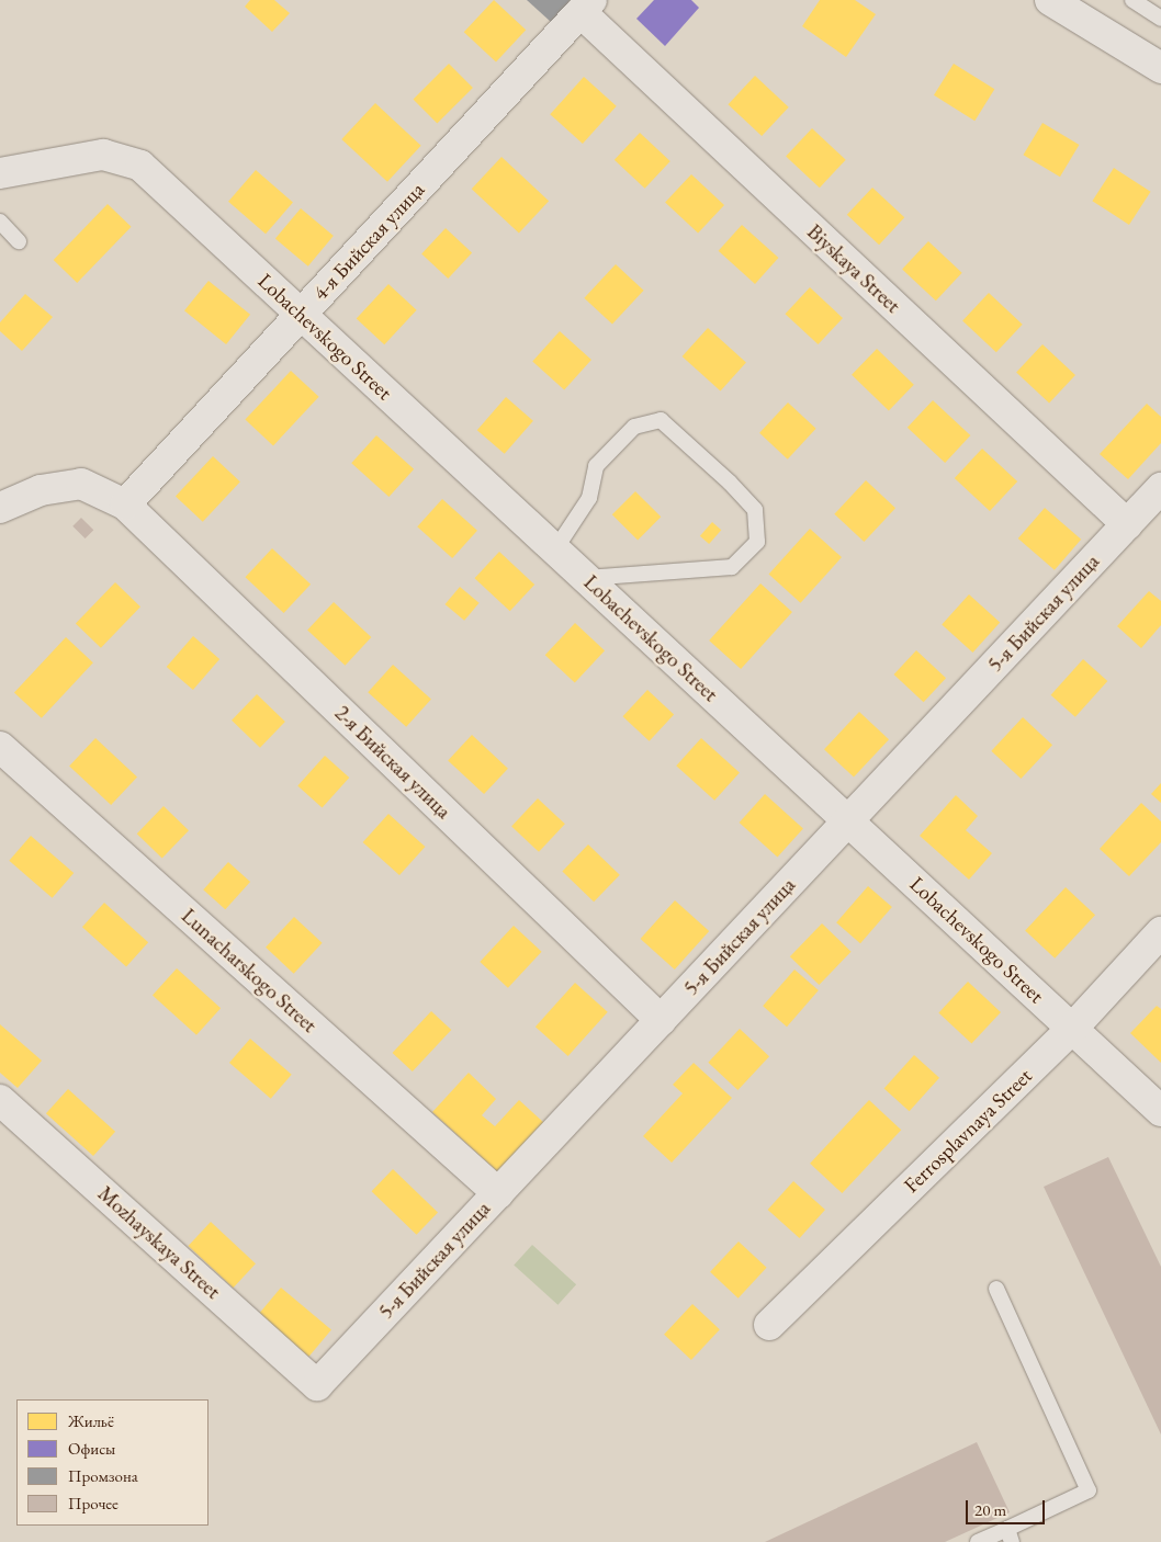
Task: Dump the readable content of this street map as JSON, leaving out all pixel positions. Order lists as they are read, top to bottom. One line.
{"streets":{"street":["4-я Бийская улица","Biyskaya Street","Lobachevskogo Street","5-я Бийская улица","2-я Бийская улица","Lunacharskogo Street","Ferrosplavnaya Street","Mozhayskaya Street"]},"crossings":[["4-я Бийская улица","Biyskaya Street"],["4-я Бийская улица","Lobachevskogo Street"],["4-я Бийская улица","2-я Бийская улица"],["Biyskaya Street","5-я Бийская улица"],["Lobachevskogo Street","5-я Бийская улица"],["Lobachevskogo Street","Ferrosplavnaya Street"],["5-я Бийская улица","2-я Бийская улица"],["5-я Бийская улица","Lunacharskogo Street"],["5-я Бийская улица","Mozhayskaya Street"]],"legend":["Жильё","Офисы","Промзона","Прочее"],"scale_bar":"20 m"}
